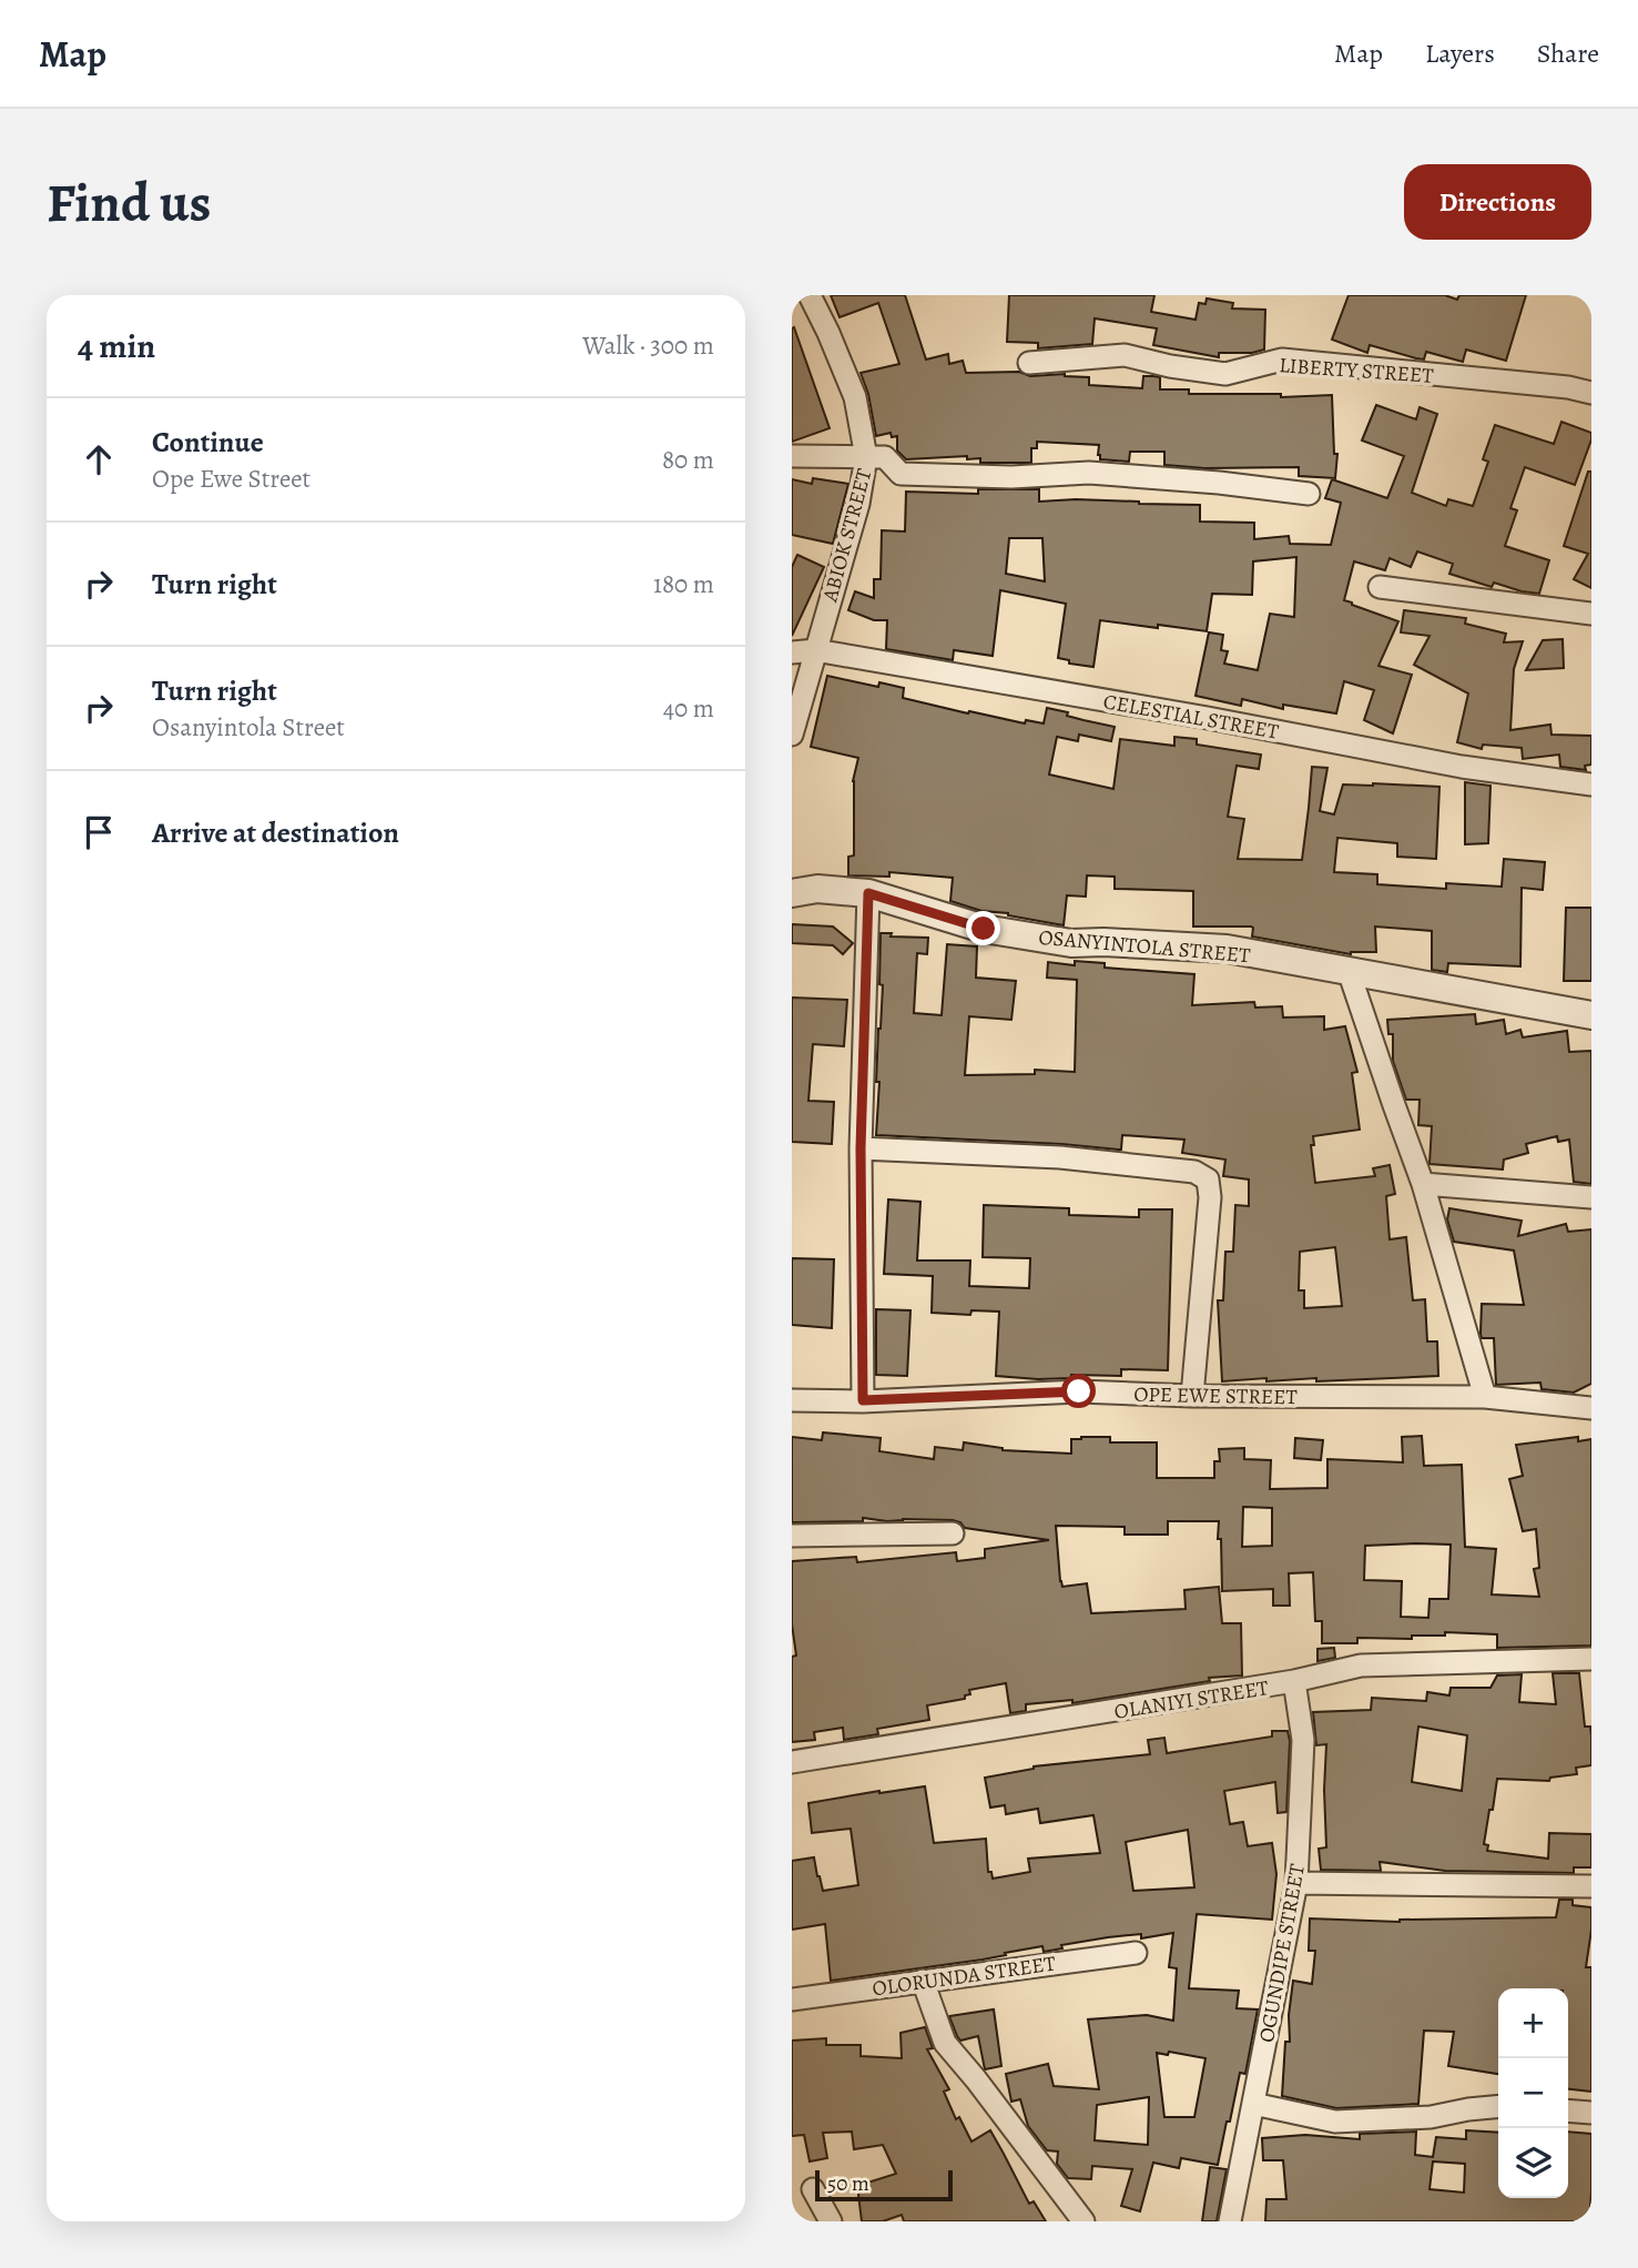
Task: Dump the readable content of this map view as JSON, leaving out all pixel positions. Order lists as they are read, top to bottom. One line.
{"streets":{"street":["LIBERTY STREET","ABIOK STREET","CELESTIAL STREET","OSANYINTOLA STREET","OPE EWE STREET","OLANIYI STREET","OGUNDIPE STREET","OLORUNDA STREET"]},"crossings":[["ABIOK STREET","CELESTIAL STREET"],["OLANIYI STREET","OGUNDIPE STREET"]],"scale_bar":"50 m","page":{"header":"Map","nav":["Map","Layers","Share"],"buttons":"Directions","title":"Find us","heading":["4 min","Walk · 300 m"],"list":[["Continue","Ope Ewe Street","80 m"],["Turn right","180 m"],["Turn right","Osanyintola Street","40 m"],"Arrive at destination"],"map_buttons":["+","−"],"scale":"50 m"}}
